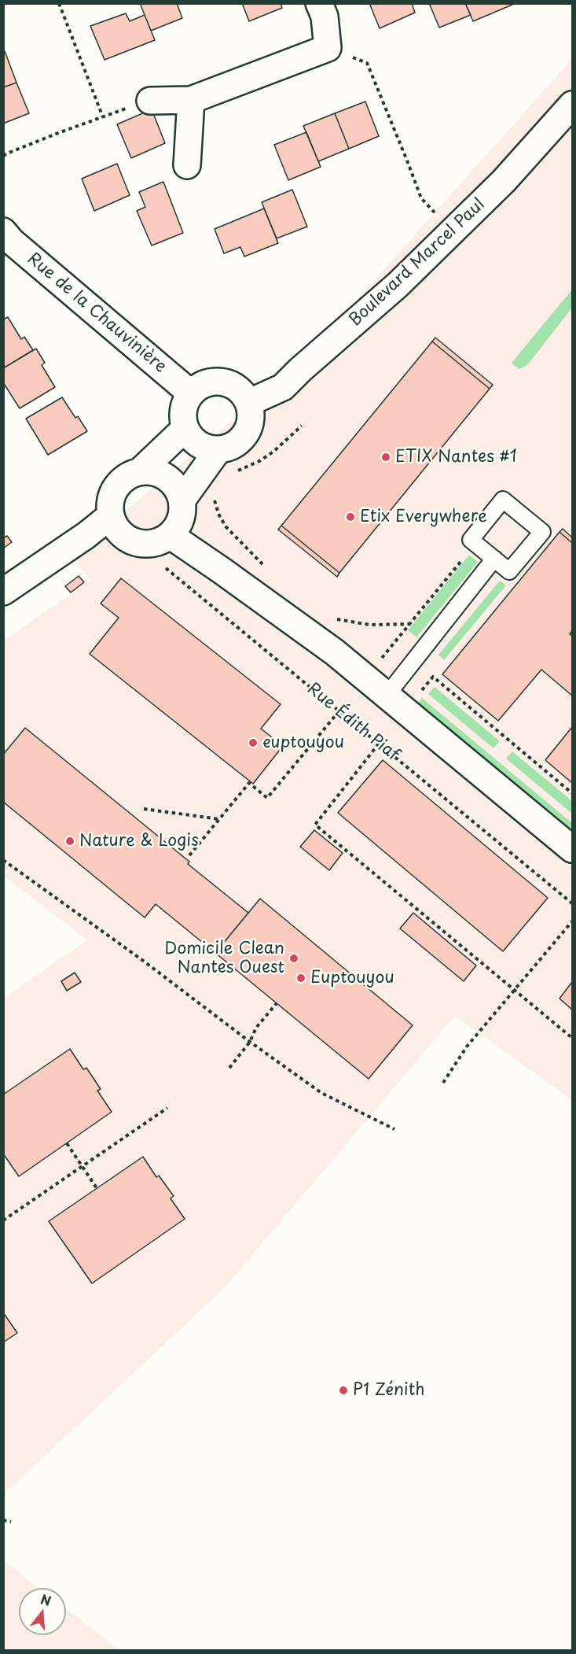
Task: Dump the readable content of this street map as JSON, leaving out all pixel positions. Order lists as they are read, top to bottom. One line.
{"streets":{"street":["Boulevard Marcel Paul","Rue de la Chauvinière"],"path":["Rue Édith Piaf"]},"crossings":[["Boulevard Marcel Paul","Rue de la Chauvinière"]],"places":["ETIX Nantes #1","Etix Everywhere","euptouyou","Nature & Logis","Domicile Clean Nantes Ouest","Euptouyou","P1 Zénith"],"north":"top"}
